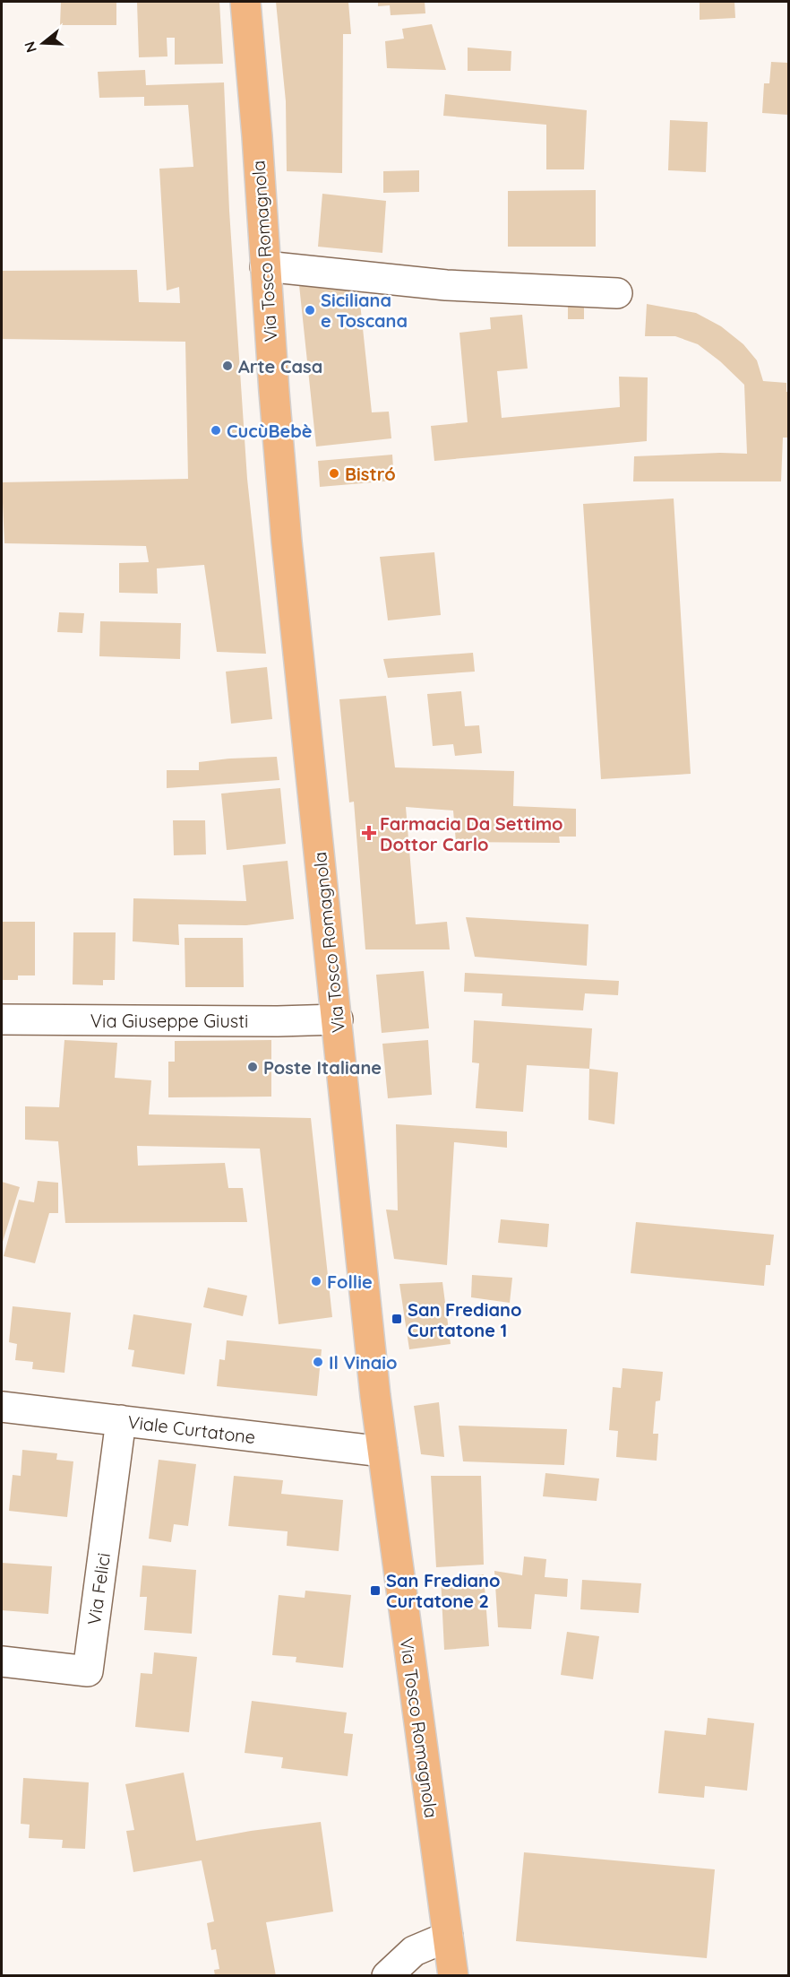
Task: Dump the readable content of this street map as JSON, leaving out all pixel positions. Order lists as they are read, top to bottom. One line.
{"streets":{"main road":["Via Tosco Romagnola"],"street":["Via Giuseppe Giusti","Viale Curtatone","Via Felici"]},"crossings":[["Via Tosco Romagnola","Via Giuseppe Giusti"],["Via Tosco Romagnola","Viale Curtatone"],["Viale Curtatone","Via Felici"]],"places":{"other":["Siciliana e Toscana","Arte Casa","CucùBebè","Bistró","Poste Italiane","Follie","Il Vinaio"],"health":["Farmacia Da Settimo Dottor Carlo"],"transit":["San Frediano Curtatone 1","San Frediano Curtatone 2"]},"north":"left"}
